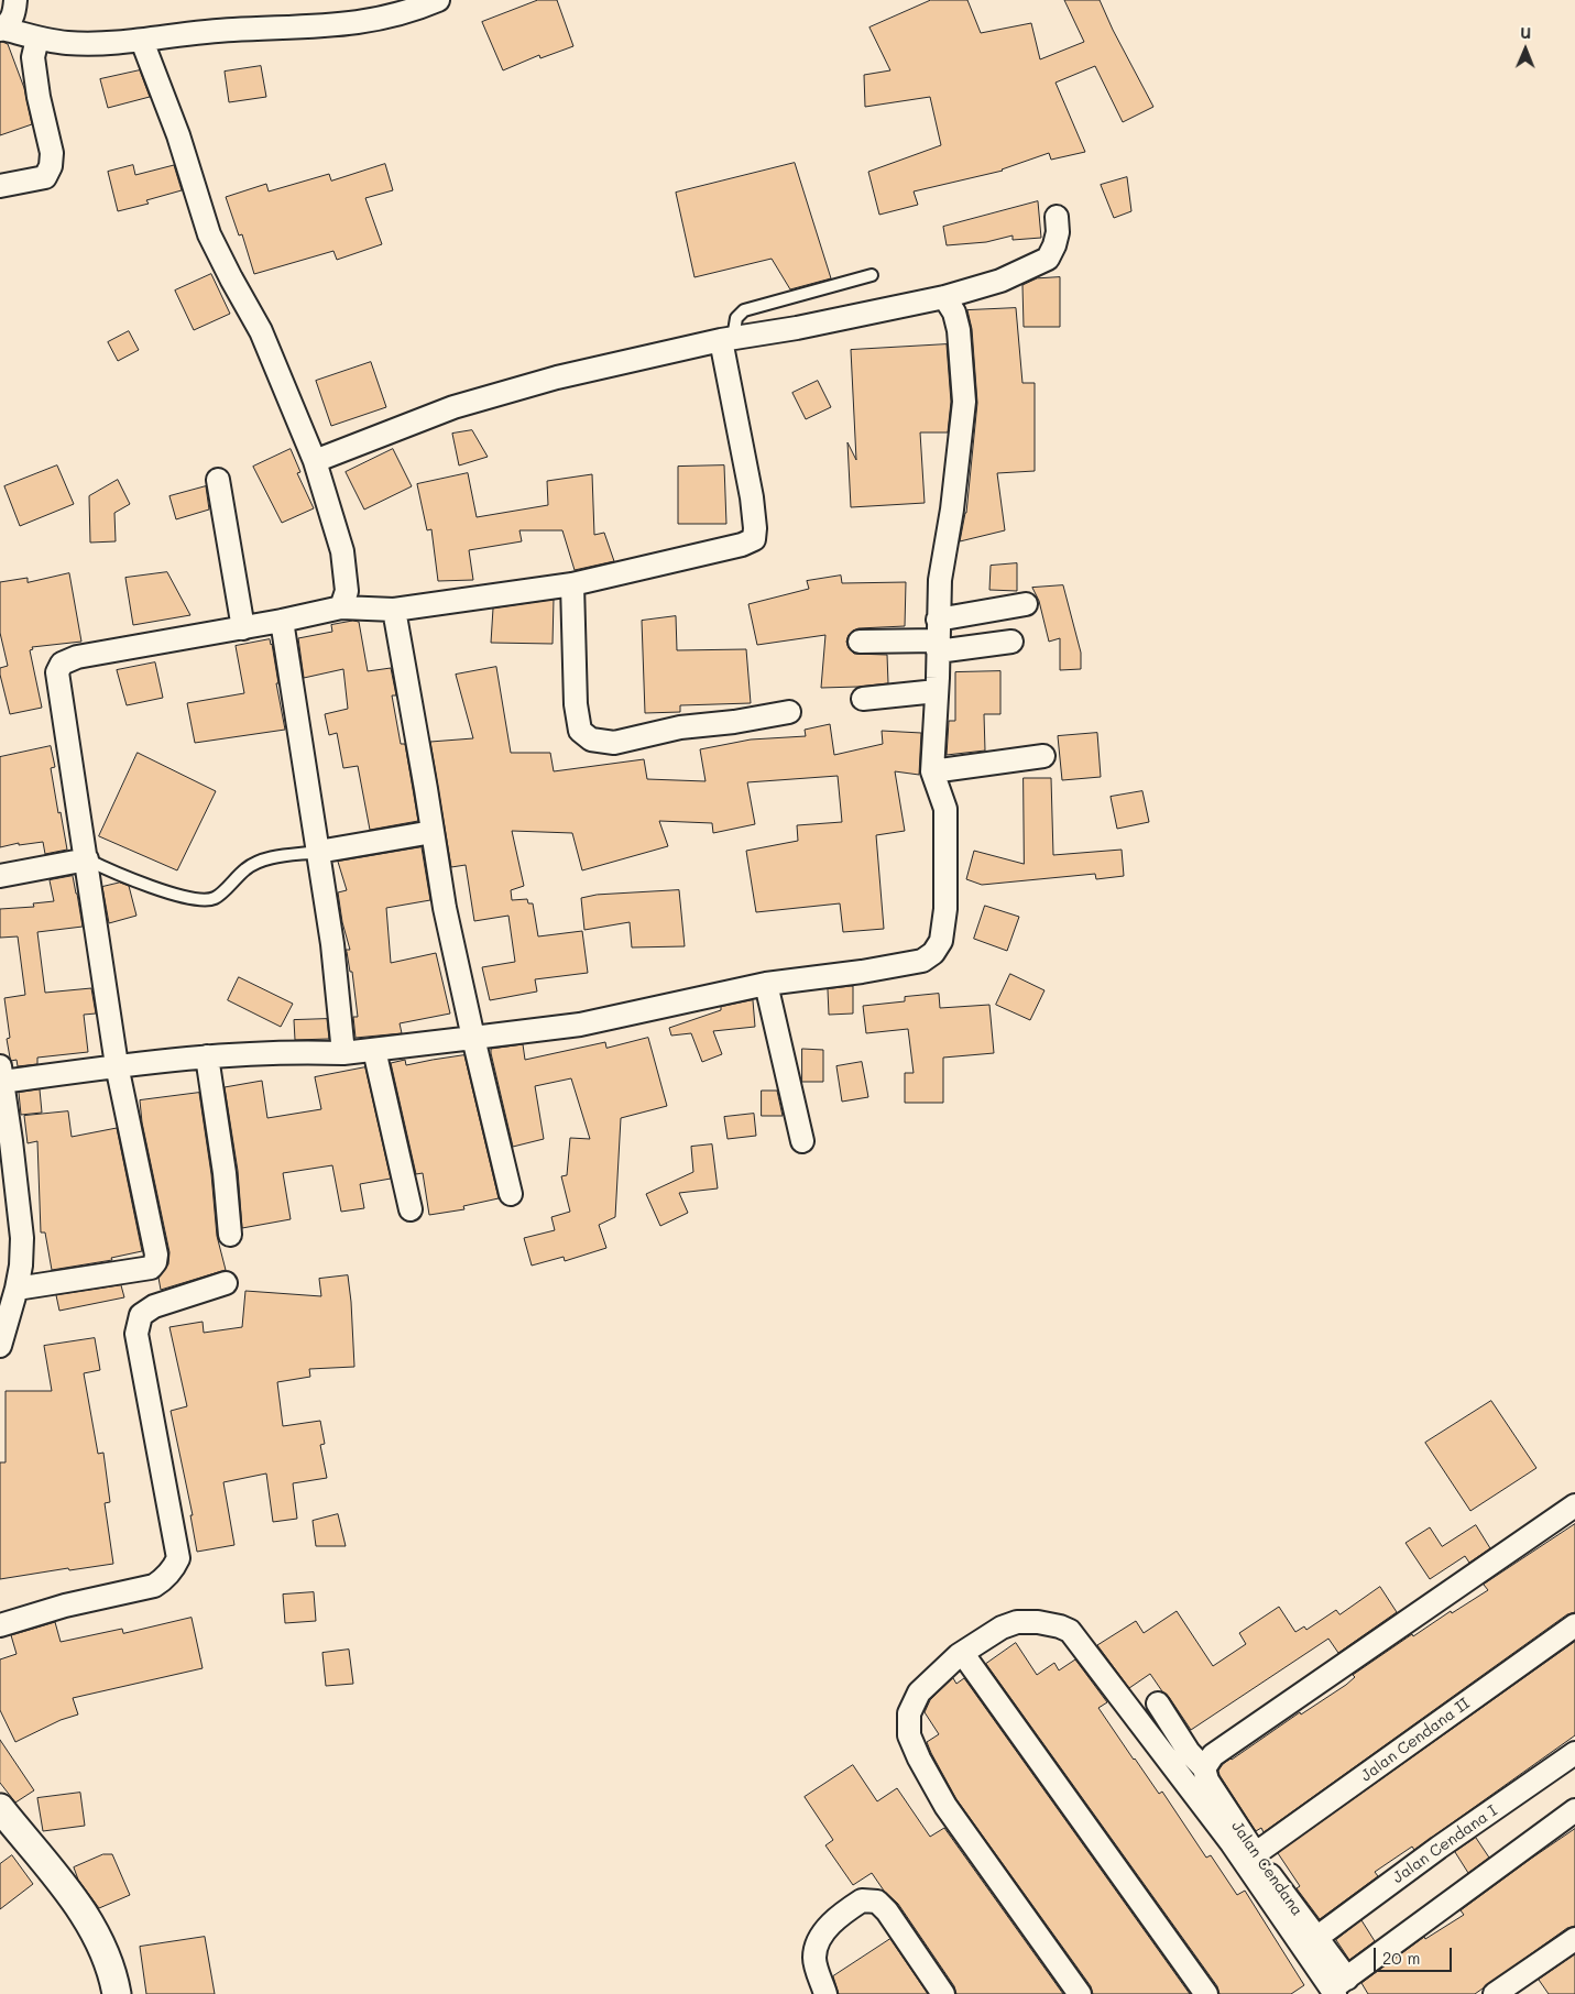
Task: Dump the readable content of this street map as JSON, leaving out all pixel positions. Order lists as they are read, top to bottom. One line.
{"streets":{"street":["Jalan Cendana II","Jalan Cendana I","Jalan Cendana"]},"crossings":[["Jalan Cendana II","Jalan Cendana"],["Jalan Cendana I","Jalan Cendana"]],"scale_bar":"20 m","north":"top"}
